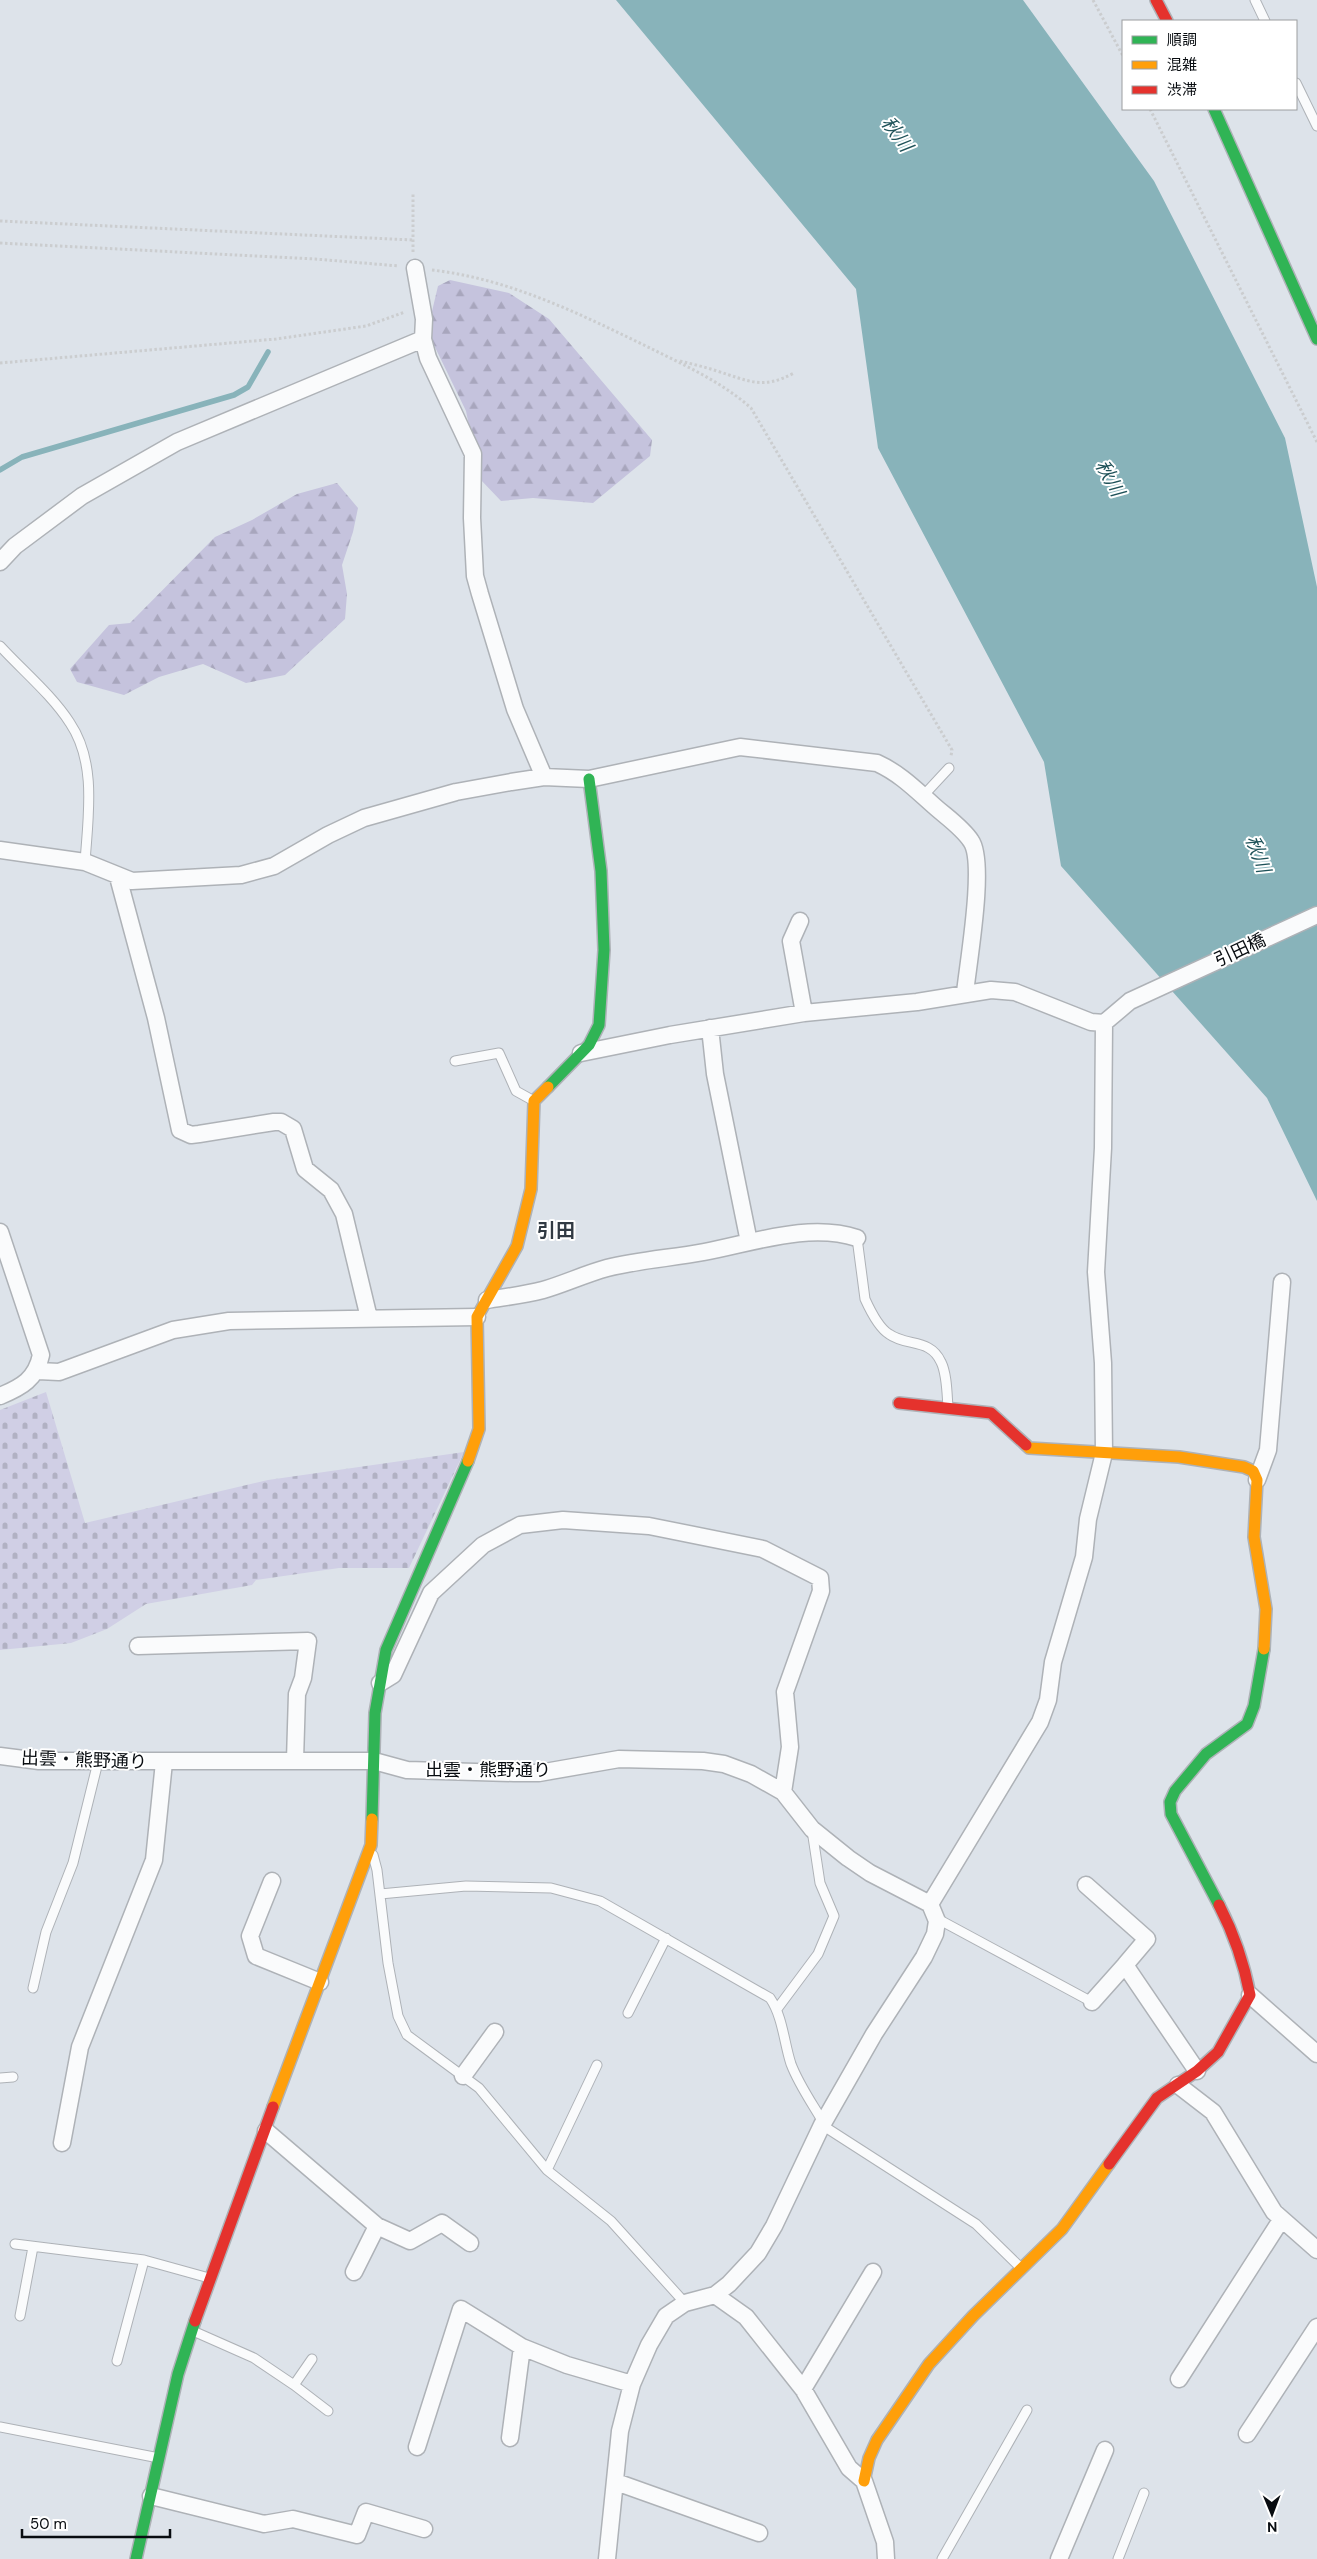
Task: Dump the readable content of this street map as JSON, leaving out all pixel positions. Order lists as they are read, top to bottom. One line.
{"streets":{"street":["引田橋","出雲・熊野通り"]},"districts":["引田"],"water":["秋川"],"legend":["順調","混雑","渋滞"],"scale_bar":"50 m","north":"bottom"}
